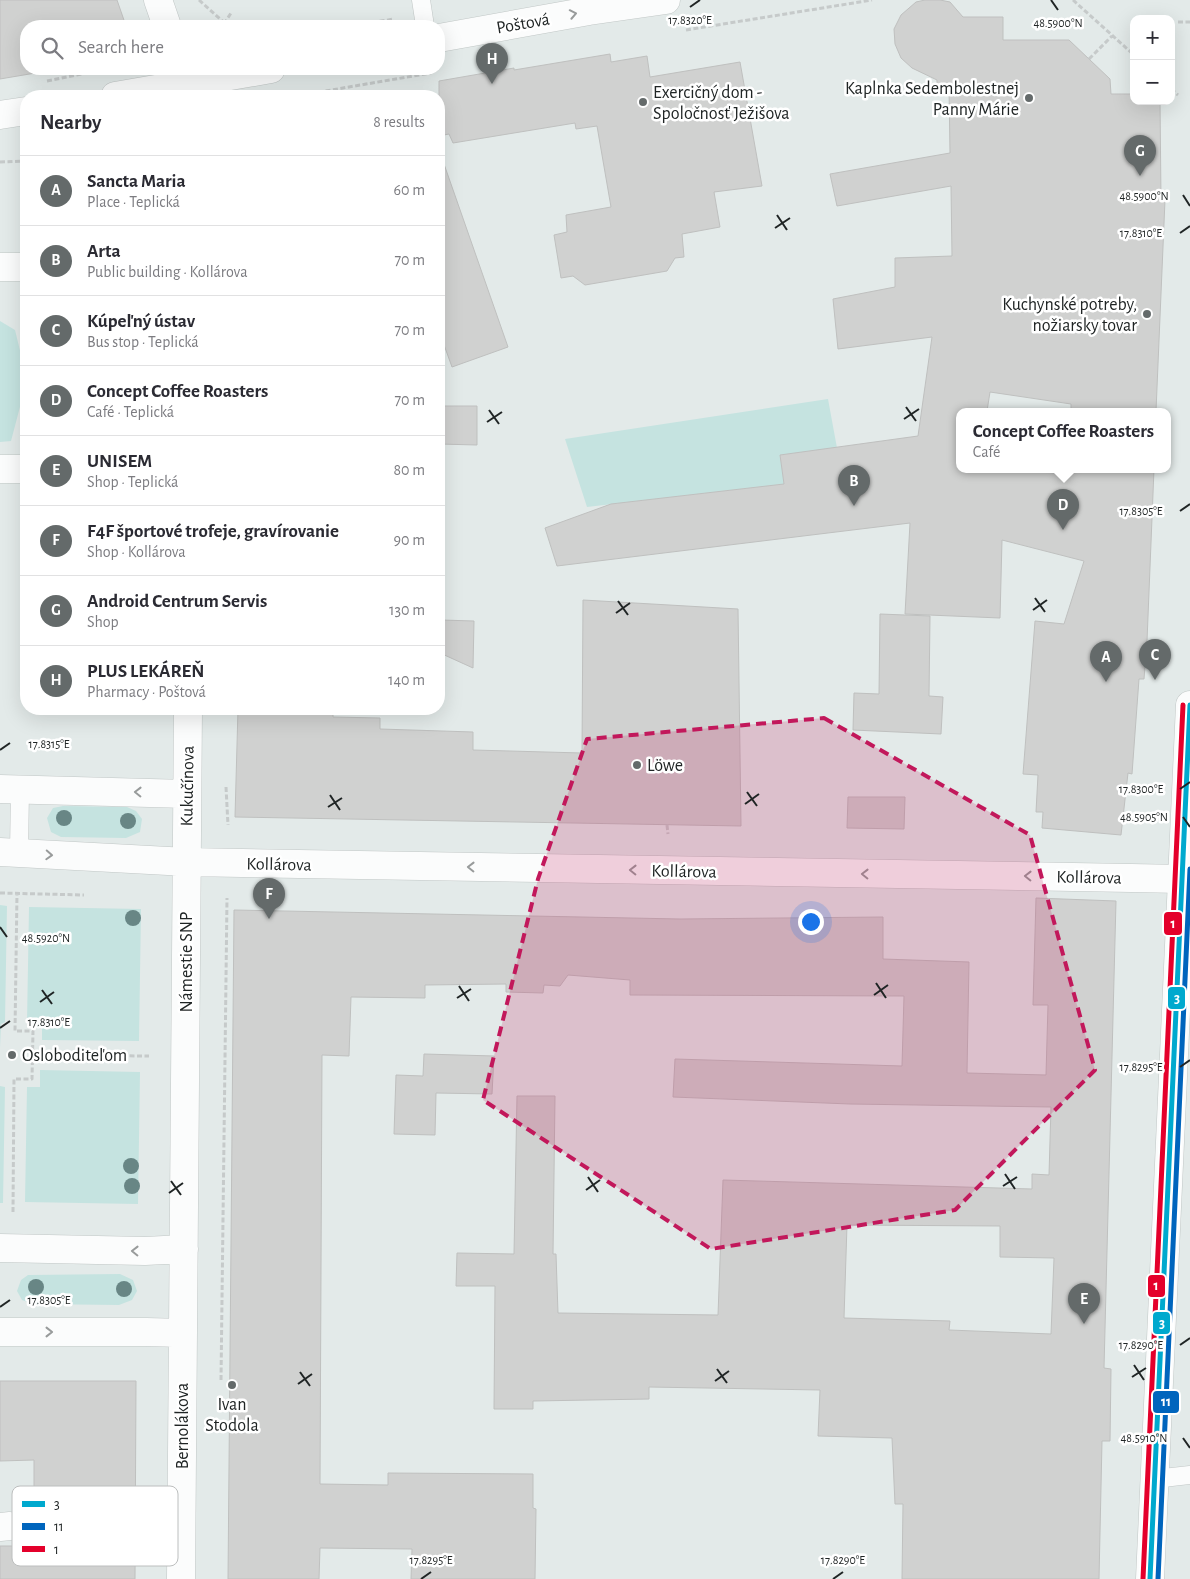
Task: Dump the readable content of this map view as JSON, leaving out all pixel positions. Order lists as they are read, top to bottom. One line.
{"streets":{"street":["Poštová","Kukučínova","Kollárova","Námestie SNP","Bernolákova"]},"crossings":[["Kukučínova","Kollárova"],["Kukučínova","Námestie SNP"],["Kollárova","Námestie SNP"],["Námestie SNP","Bernolákova"]],"one_way":["Poštová","Kollárova"],"places":["Kaplnka Sedembolestnej Panny Márie","Exercičný dom - Spoločnosť Ježišova","Kuchynské potreby, nožiarsky tovar","Löwe","Osloboditeľom","Ivan Stodola"],"lines":["transit line 3","transit line 1","transit line 11"],"legend":["3","11","1"],"page":{"map_buttons":["+","−"],"search":"Search here","pins":["H","G","B","D","C","A","F","E"],"heading":["Nearby","8 results"],"list":[{"mark":"A","name":"Sancta Maria","note":"Place · Teplická","value":"60 m"},{"mark":"B","name":"Arta","note":"Public building · Kollárova","value":"70 m"},{"mark":"C","name":"Kúpeľný ústav","note":"Bus stop · Teplická","value":"70 m"},{"mark":"D","name":"Concept Coffee Roasters","note":"Café · Teplická","value":"70 m"},{"mark":"E","name":"UNISEM","note":"Shop · Teplická","value":"80 m"},{"mark":"F","name":"F4F športové trofeje, gravírovanie","note":"Shop · Kollárova","value":"90 m"},{"mark":"G","name":"Android Centrum Servis","note":"Shop","value":"130 m"},{"mark":"H","name":"PLUS LEKÁREŇ","note":"Pharmacy · Poštová","value":"140 m"}],"popup":["Concept Coffee Roasters","Café"]},"coordinates":["17.8320°E","48.5900°N","17.8310°E","17.8305°E","17.8315°E","17.8300°E","48.5905°N","48.5920°N","17.8295°E","17.8290°E","48.5910°N"]}
